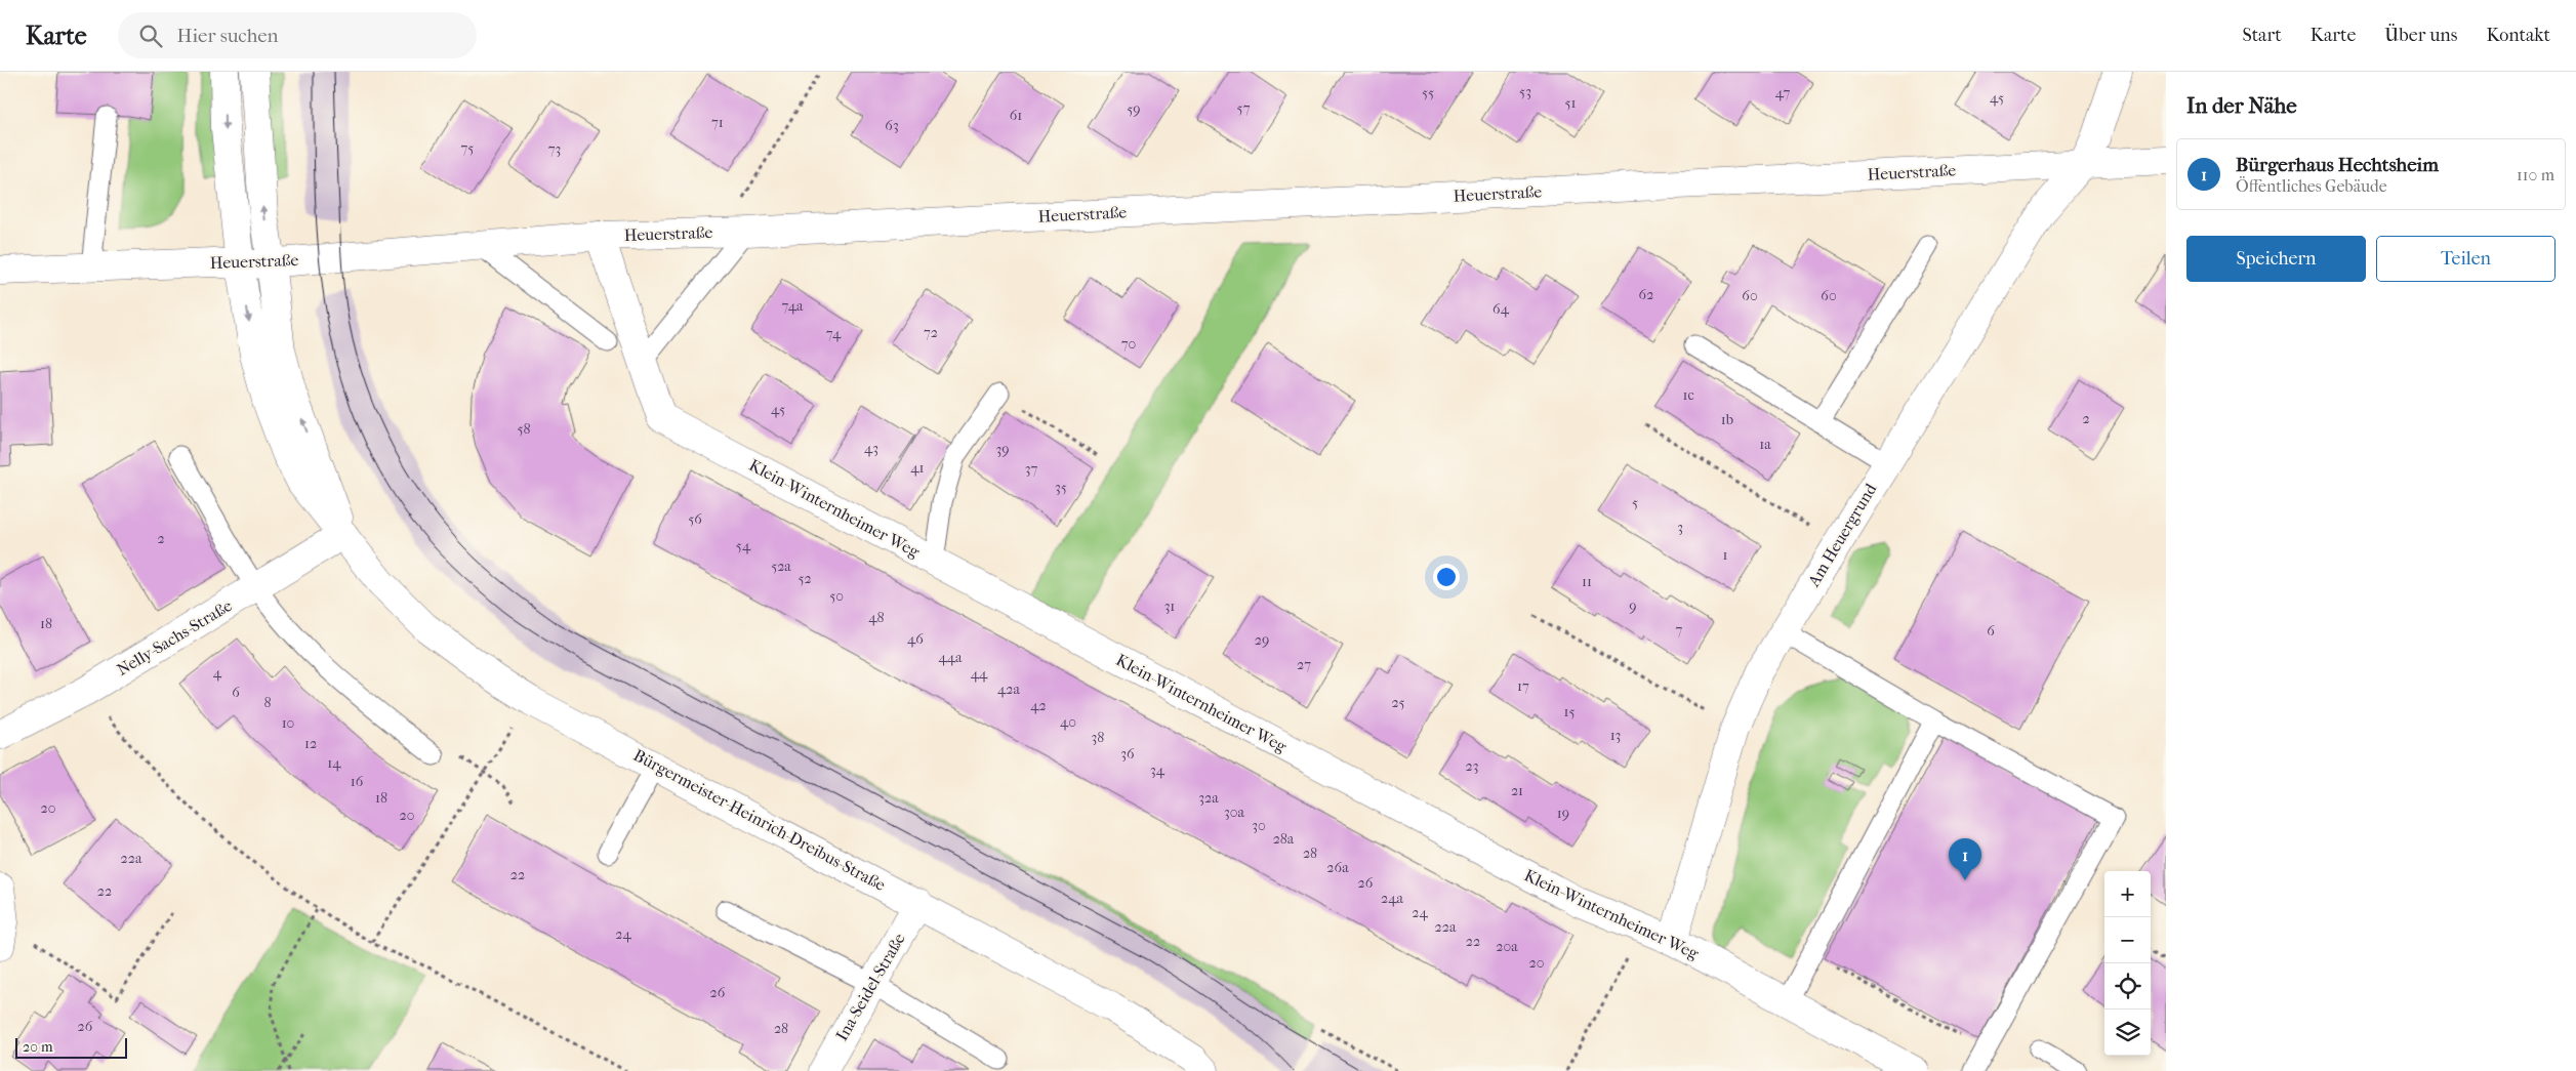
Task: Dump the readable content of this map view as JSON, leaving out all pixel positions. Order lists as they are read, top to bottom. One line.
{"streets":{"street":["Heuerstraße","Klein-Winternheimer Weg","Am Heuergrund","Nelly-Sachs-Straße","Bürgermeister-Heinrich-Dreibus-Straße","Ina-Seidel-Straße"]},"crossings":[["Heuerstraße","Klein-Winternheimer Weg"],["Heuerstraße","Am Heuergrund"],["Heuerstraße","Bürgermeister-Heinrich-Dreibus-Straße"],["Klein-Winternheimer Weg","Am Heuergrund"],["Nelly-Sachs-Straße","Bürgermeister-Heinrich-Dreibus-Straße"],["Bürgermeister-Heinrich-Dreibus-Straße","Ina-Seidel-Straße"]],"house_numbers":["53","55","47","45","51","57","59","61","71","63","75","73","62","60","60","74a","64","72","74","70","1c","45","2","1b","58","1a","43","39","41","37","35","5","56","3","2","54","1","52a","52","11","50","31","9","48","18","7","6","46","29","44a","27","4","44","17","42a","6","8","25","42","15","40","10","13","38","12","36","14","23","34","16","21","18","32a","20","30a","19","20","30","28a","28","22a","26a","22","26","22","24a","24","22a","24","22","20a","20","26","26","28"],"scale_bar":"20 m","page":{"header":"Karte","search":"Hier suchen","nav":["Start","Karte","Über uns","Kontakt"],"heading":"In der Nähe","list":[{"mark":"1","name":"Bürgerhaus Hechtsheim","note":"Öffentliches Gebäude","value":"110 m"}],"buttons":["Speichern","Teilen"],"pins":"1","map_buttons":["+","−"],"scale":"20 m"}}
